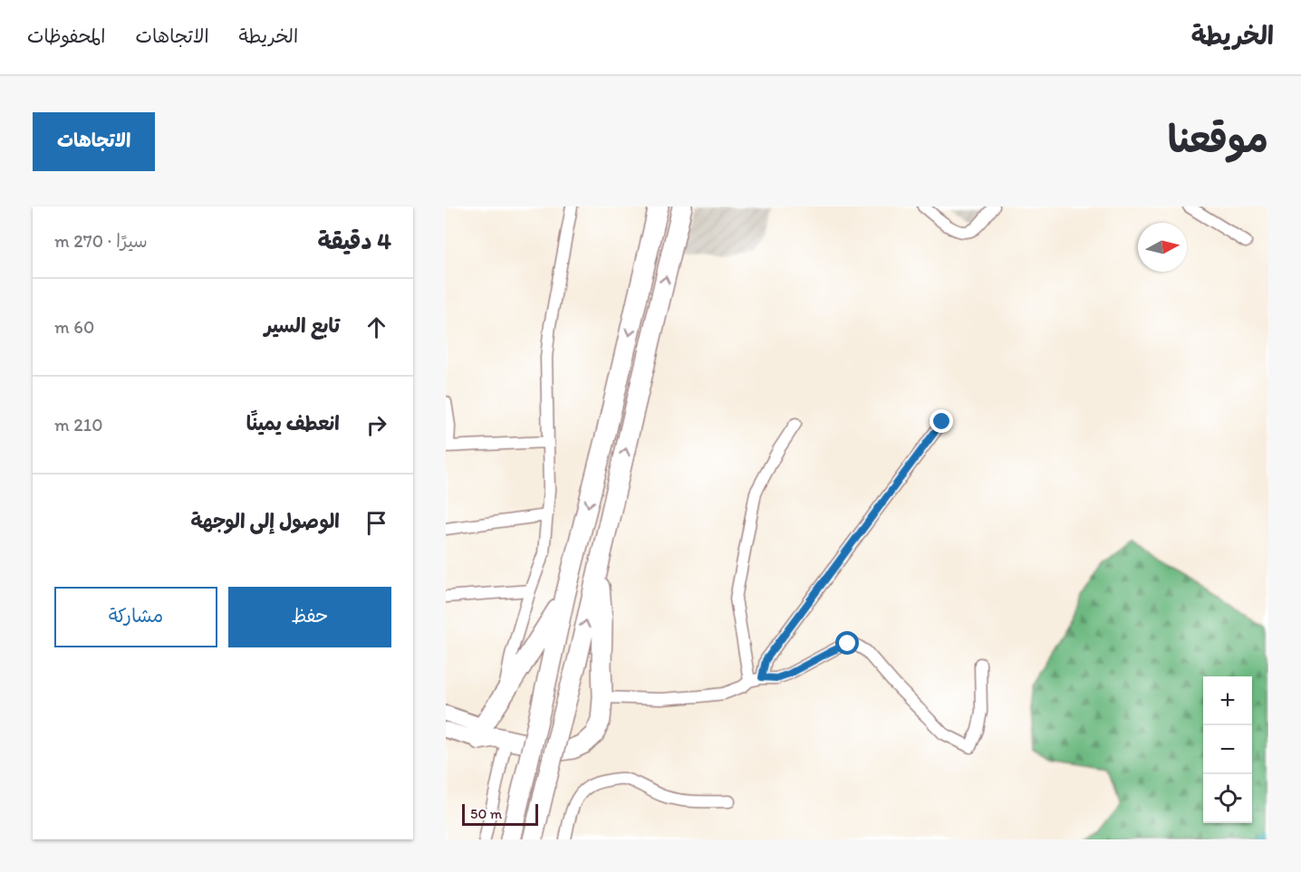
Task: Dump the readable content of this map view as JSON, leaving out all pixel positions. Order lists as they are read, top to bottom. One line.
{"scale_bar":"50 m","north":"right","page":{"header":"الخريطة","nav":["الخريطة","الاتجاهات","المحفوظات"],"title":"موقعنا","buttons":["الاتجاهات",["حفظ","مشاركة"]],"heading":["4 دقيقة","سيرًا · 270 m"],"list":[["تابع السير","60 m"],["انعطف يمينًا","210 m"],"الوصول إلى الوجهة"],"map_buttons":["+","−"],"scale":"50 m"}}
